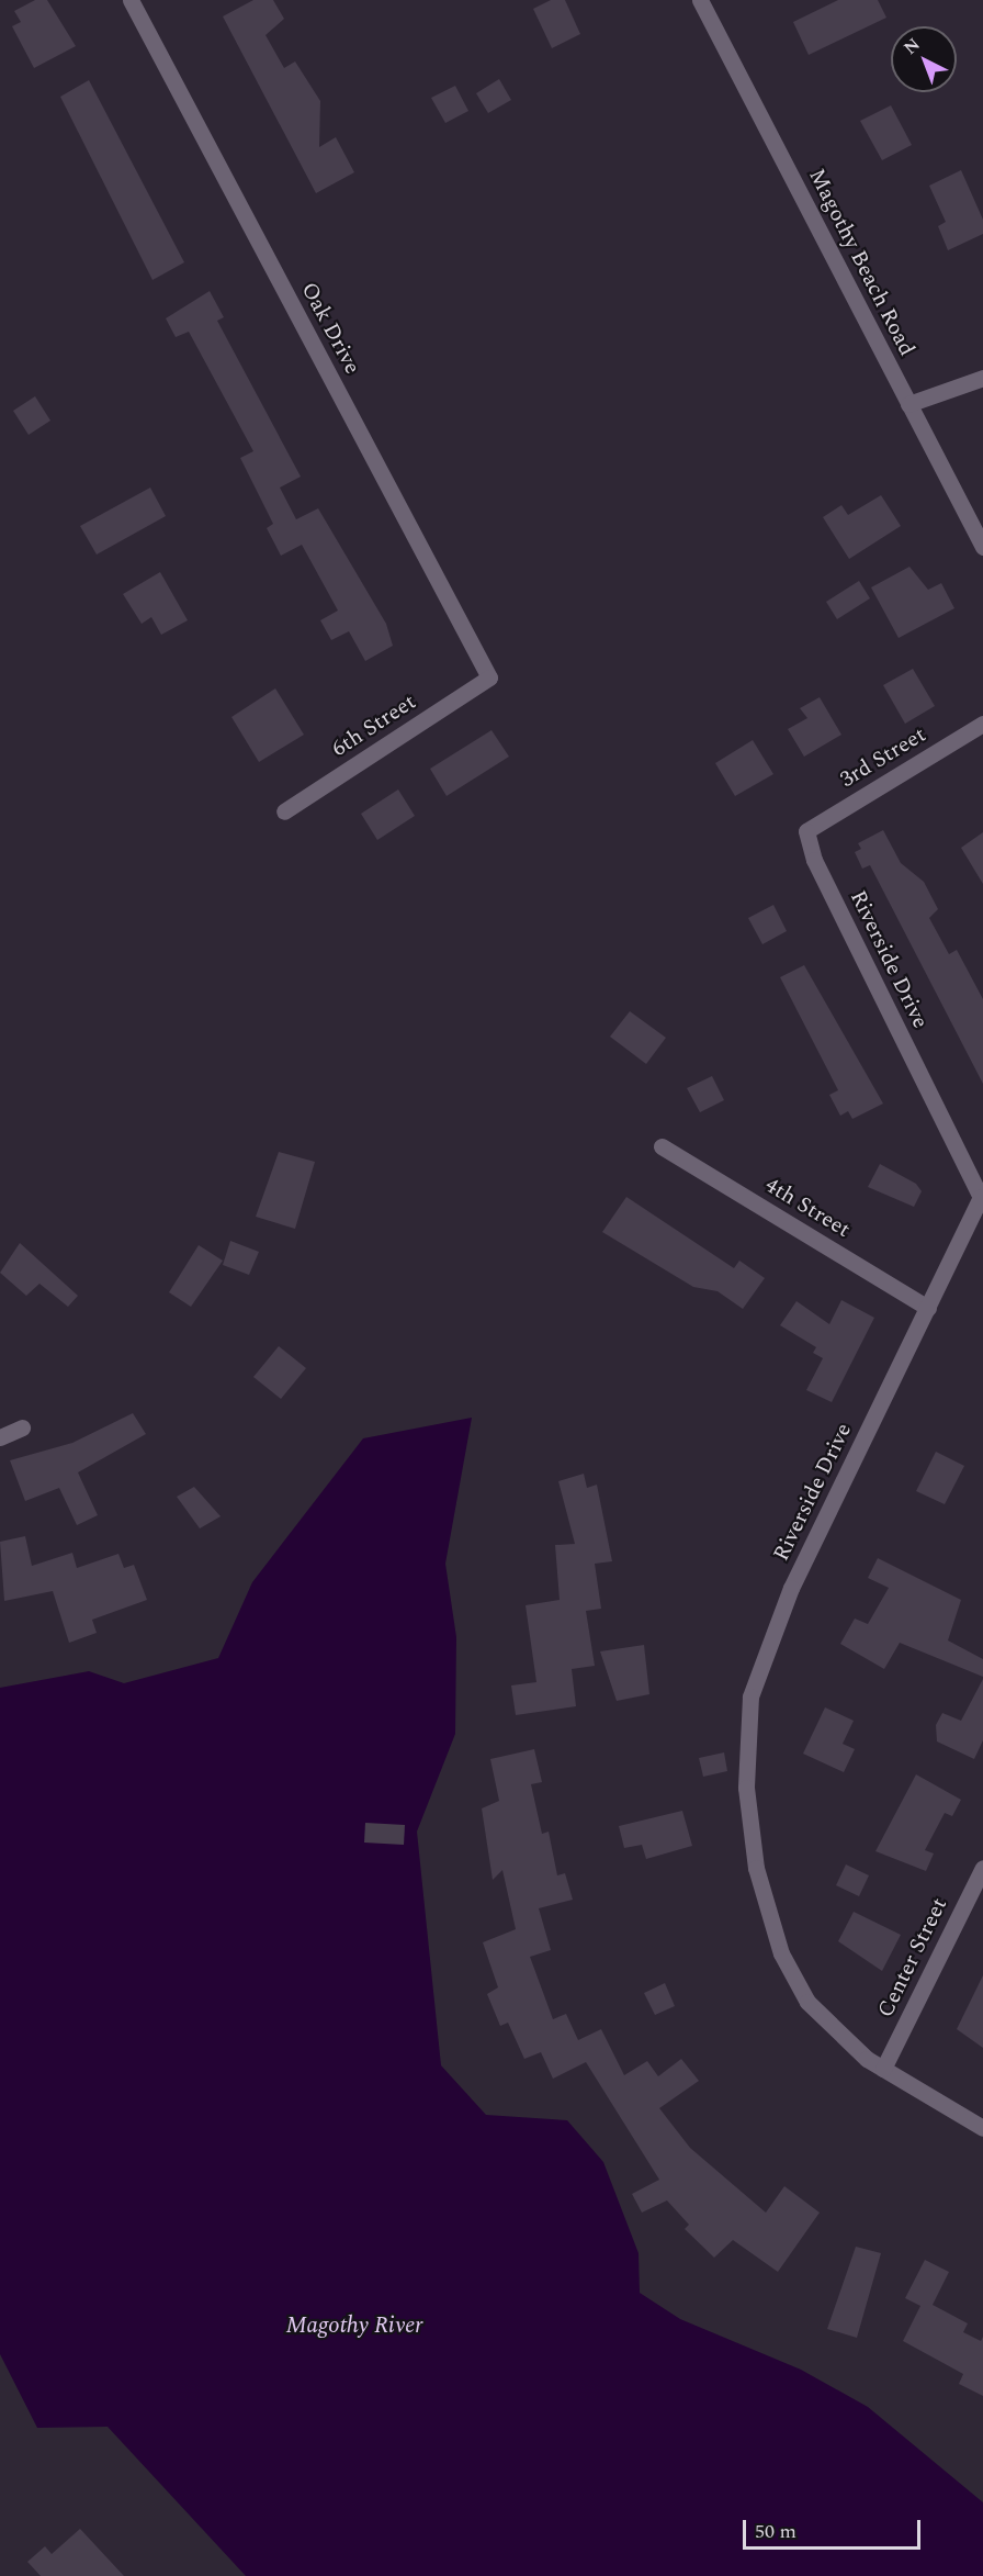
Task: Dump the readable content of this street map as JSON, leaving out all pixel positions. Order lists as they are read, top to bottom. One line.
{"streets":{"street":["Magothy Beach Road","Oak Drive","6th Street","3rd Street","Riverside Drive","4th Street","Center Street"]},"crossings":[["Oak Drive","6th Street"],["3rd Street","Riverside Drive"],["Riverside Drive","4th Street"],["Riverside Drive","Center Street"]],"water":["Magothy River"],"scale_bar":"50 m","north":"top left"}
